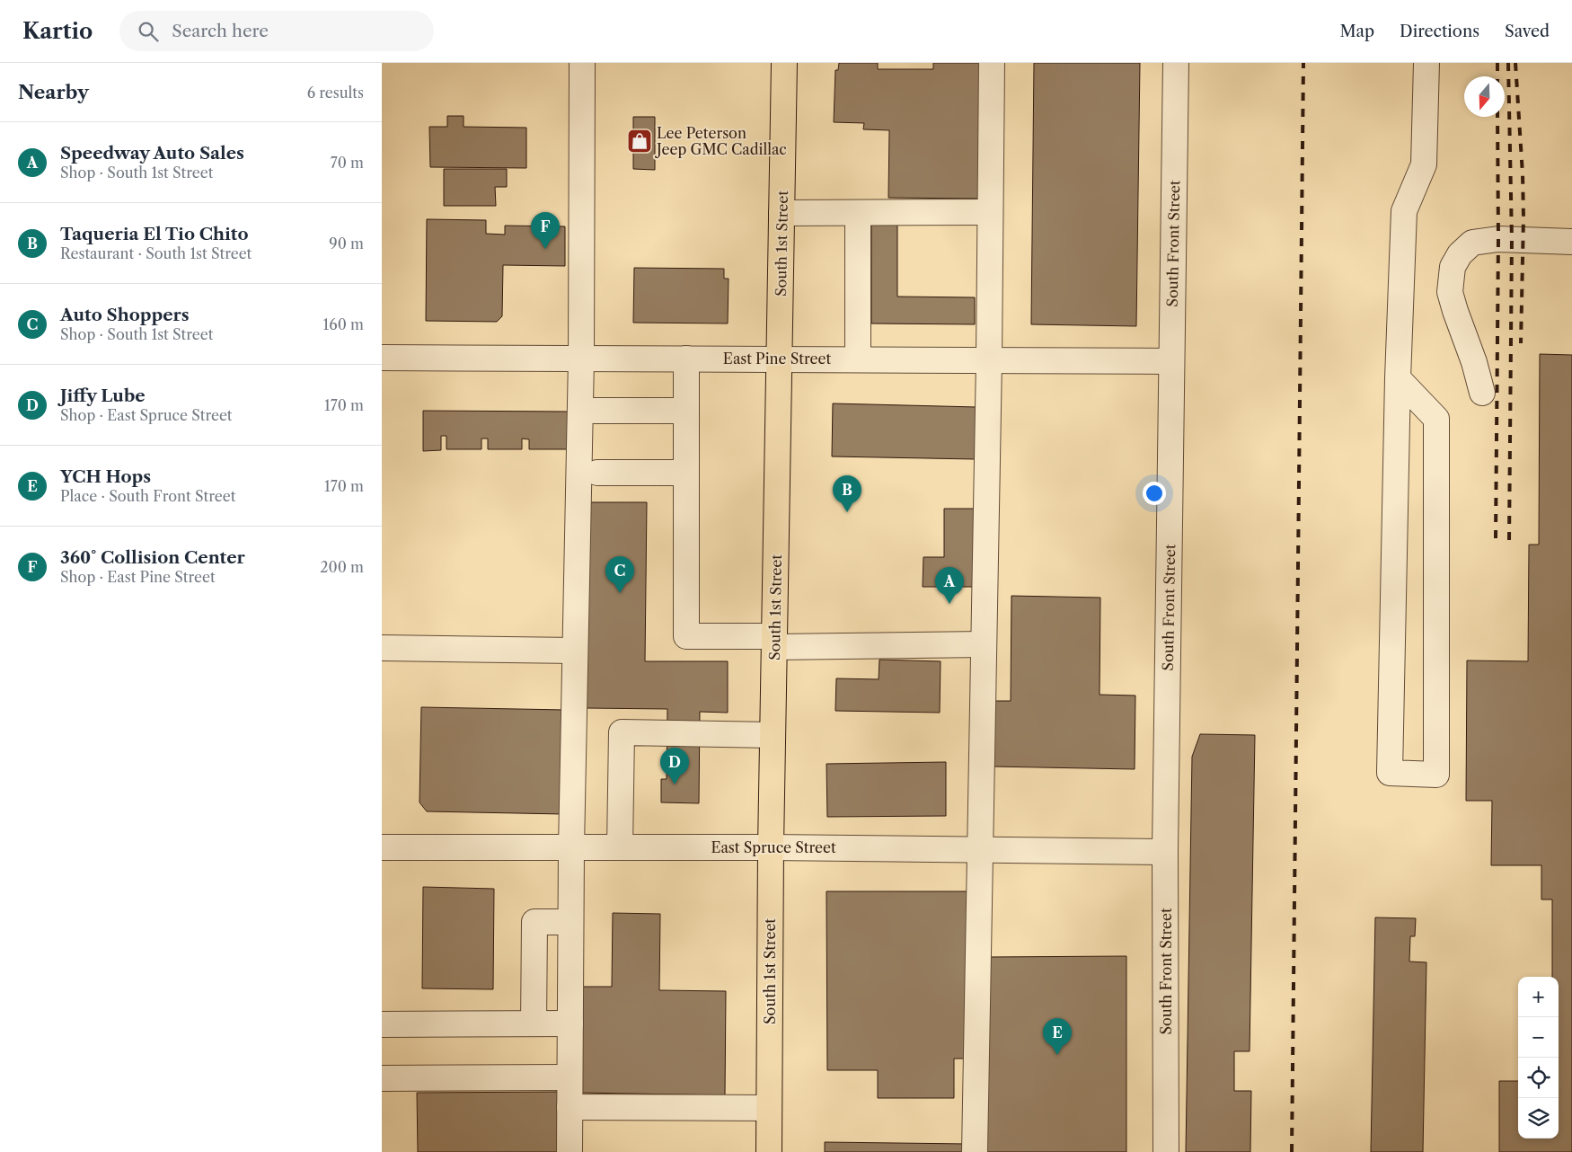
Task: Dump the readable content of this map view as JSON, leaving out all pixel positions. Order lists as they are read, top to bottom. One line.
{"streets":{"main road":["South 1st Street"],"street":["South Front Street","East Pine Street","East Spruce Street"]},"crossings":[["South 1st Street","East Pine Street"],["South 1st Street","East Spruce Street"],["South Front Street","East Pine Street"],["South Front Street","East Spruce Street"]],"places":{"shop":["Lee Peterson Jeep GMC Cadillac"]},"north":"bottom","page":{"header":"Kartio","search":"Search here","nav":["Map","Directions","Saved"],"heading":["Nearby","6 results"],"list":[{"mark":"A","name":"Speedway Auto Sales","note":"Shop · South 1st Street","value":"70 m"},{"mark":"B","name":"Taqueria El Tio Chito","note":"Restaurant · South 1st Street","value":"90 m"},{"mark":"C","name":"Auto Shoppers","note":"Shop · South 1st Street","value":"160 m"},{"mark":"D","name":"Jiffy Lube","note":"Shop · East Spruce Street","value":"170 m"},{"mark":"E","name":"YCH Hops","note":"Place · South Front Street","value":"170 m"},{"mark":"F","name":"360° Collision Center","note":"Shop · East Pine Street","value":"200 m"}],"pins":["F","B","C","A","D","E"],"map_buttons":["+","−"]}}
